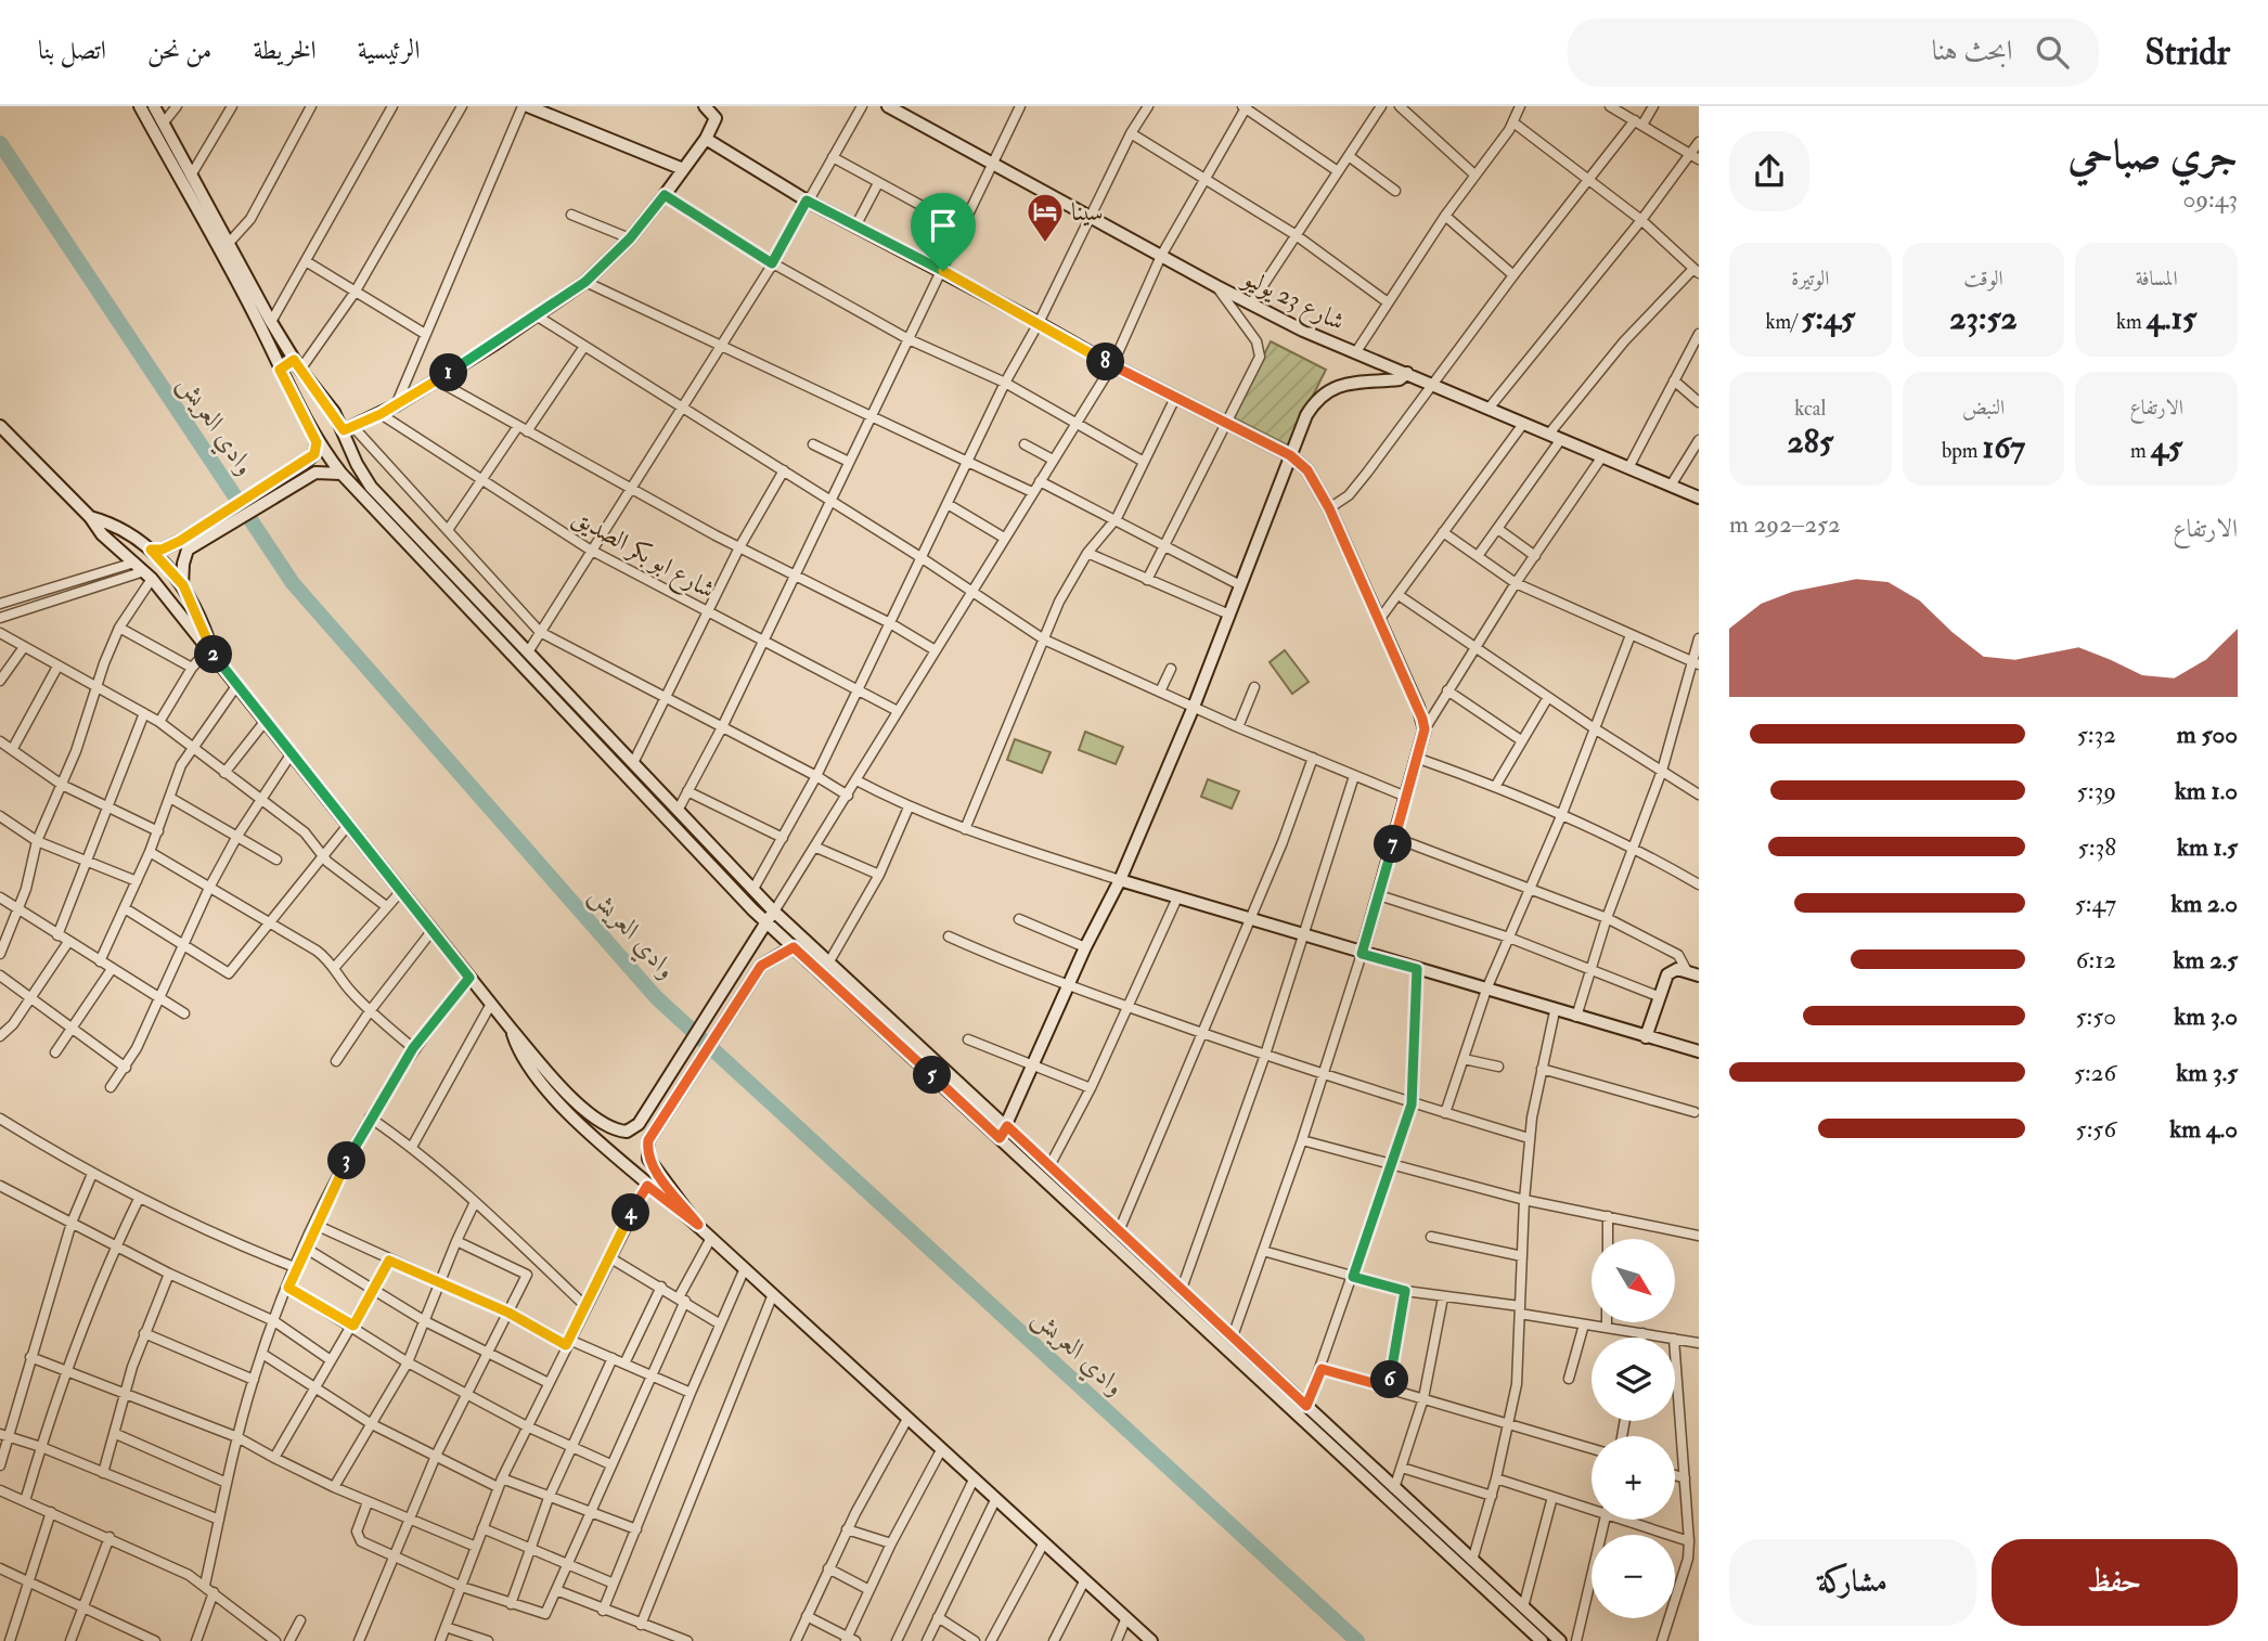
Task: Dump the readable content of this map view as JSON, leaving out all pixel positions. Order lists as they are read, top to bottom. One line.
{"streets":{"street":["شارع 23 يوليو","شارع ابو بكر الصديق"]},"water":["وادي العريش"],"places":{"hotel":["سينا"]},"north":"bottom right","page":{"header":"Stridr","search":"ابحث هنا","nav":["الرئيسية","الخريطة","من نحن","اتصل بنا"],"heading":["جري صباحي","09:43"],"stats":[["المسافة","4.15 km"],["الوقت","23:52"],["الوتيرة","5:45 /km"],["الارتفاع","45 m"],["النبض","167 bpm"],["kcal","285"]],"pins":["8","1","2","7","5","3","4","6"],"chart":["الارتفاع","252–292 m"],"list":[{"name":"500 m","note":"5:32"},{"name":"1.0 km","note":"5:39"},{"name":"1.5 km","note":"5:38"},{"name":"2.0 km","note":"5:47"},{"name":"2.5 km","note":"6:12"},{"name":"3.0 km","note":"5:50"},{"name":"3.5 km","note":"5:26"},{"name":"4.0 km","note":"5:56"}],"map_buttons":["+","−"],"buttons":["حفظ","مشاركة"]}}
